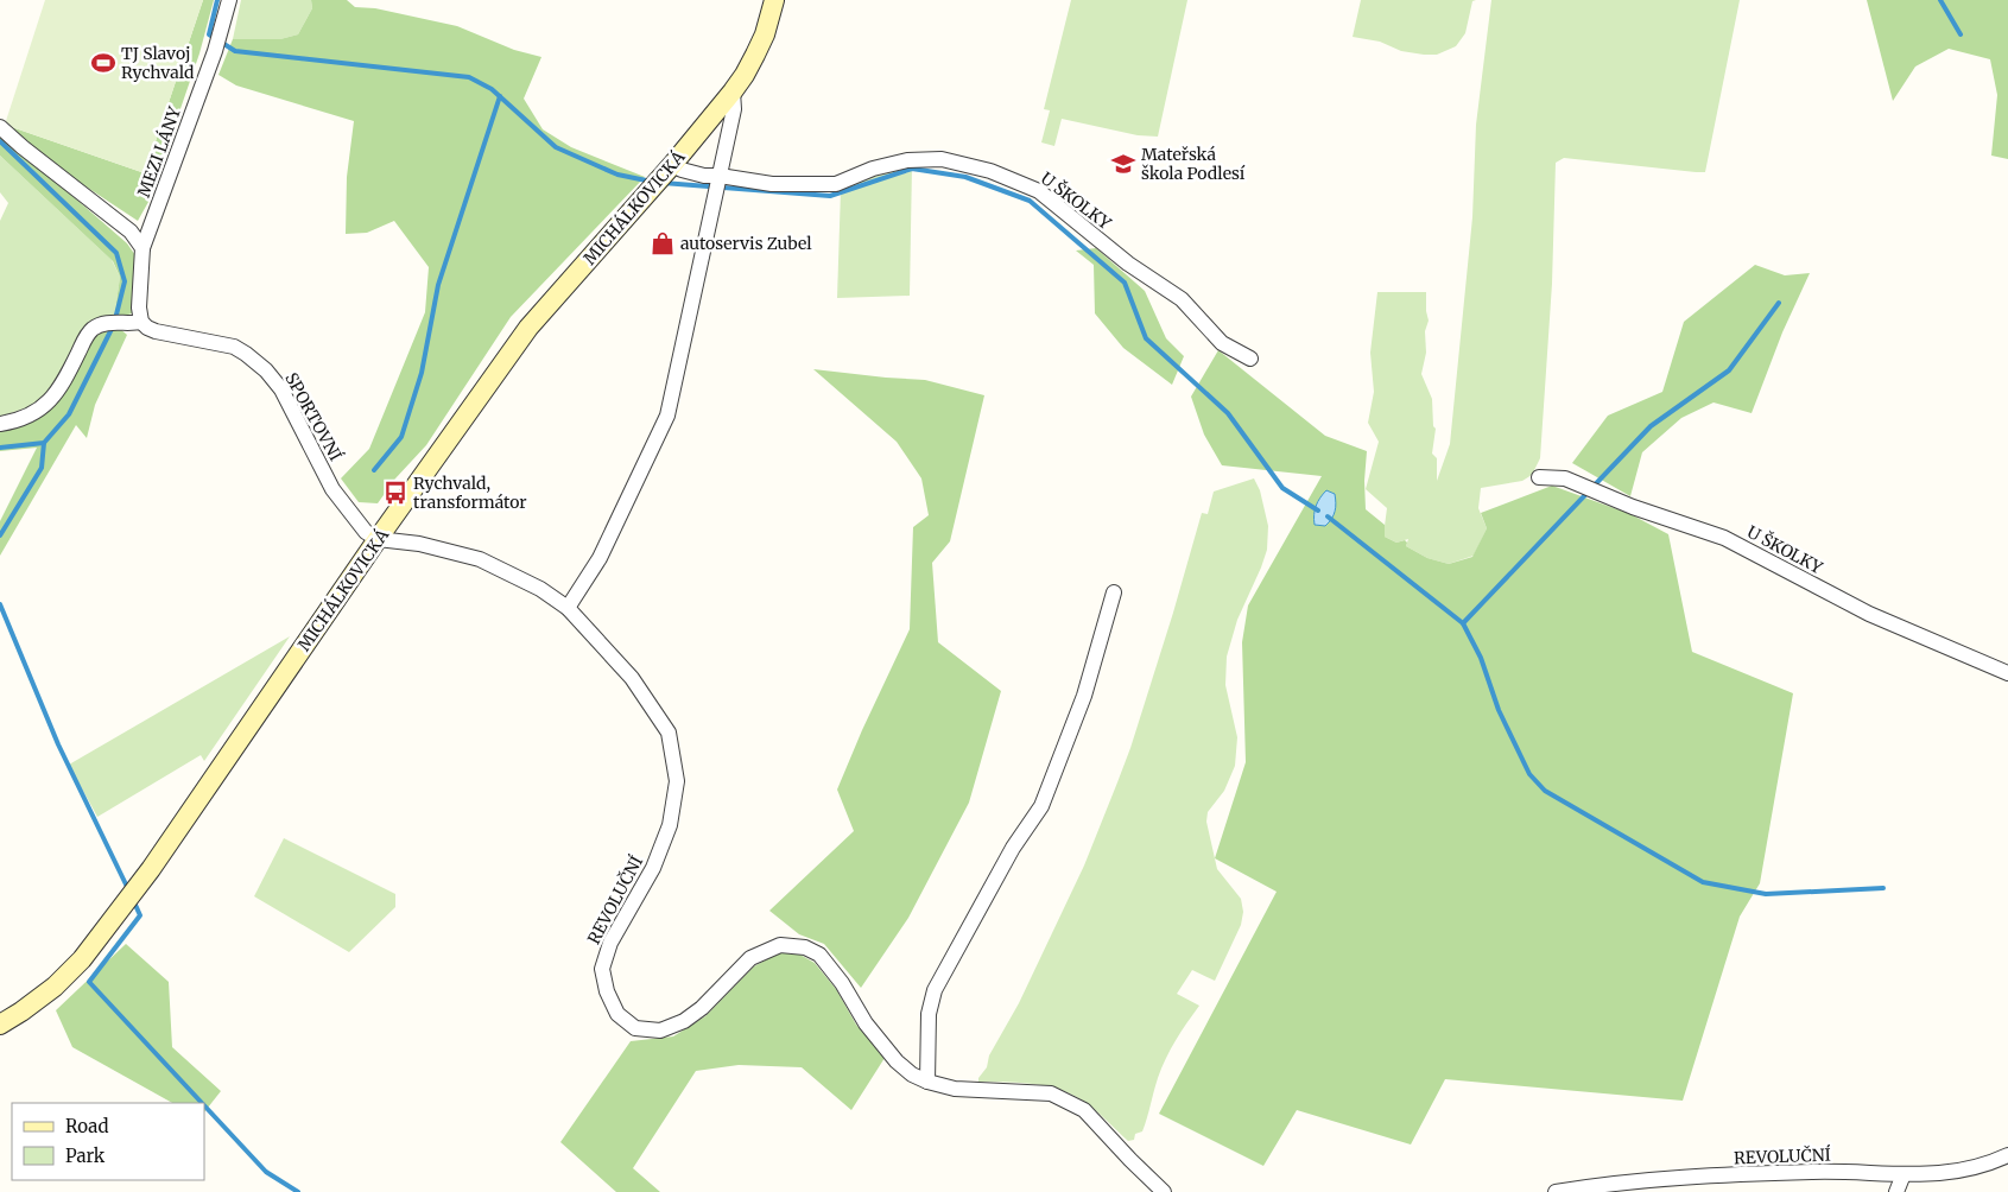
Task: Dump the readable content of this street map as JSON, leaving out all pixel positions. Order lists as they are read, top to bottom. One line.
{"streets":{"street":["MEZI LÁNY","U ŠKOLKY","MICHÁLKOVICKÁ","SPORTOVNÍ","REVOLUČNÍ"]},"crossings":[["U ŠKOLKY","MICHÁLKOVICKÁ"],["MICHÁLKOVICKÁ","SPORTOVNÍ"],["MICHÁLKOVICKÁ","REVOLUČNÍ"],["SPORTOVNÍ","REVOLUČNÍ"]],"places":{"sports":["TJ Slavoj Rychvald"],"school or university":["Mateřská škola Podlesí"],"shop":["autoservis Zubel"],"bus stop":["Rychvald, transformátor"]},"legend":["Road","Park"]}
